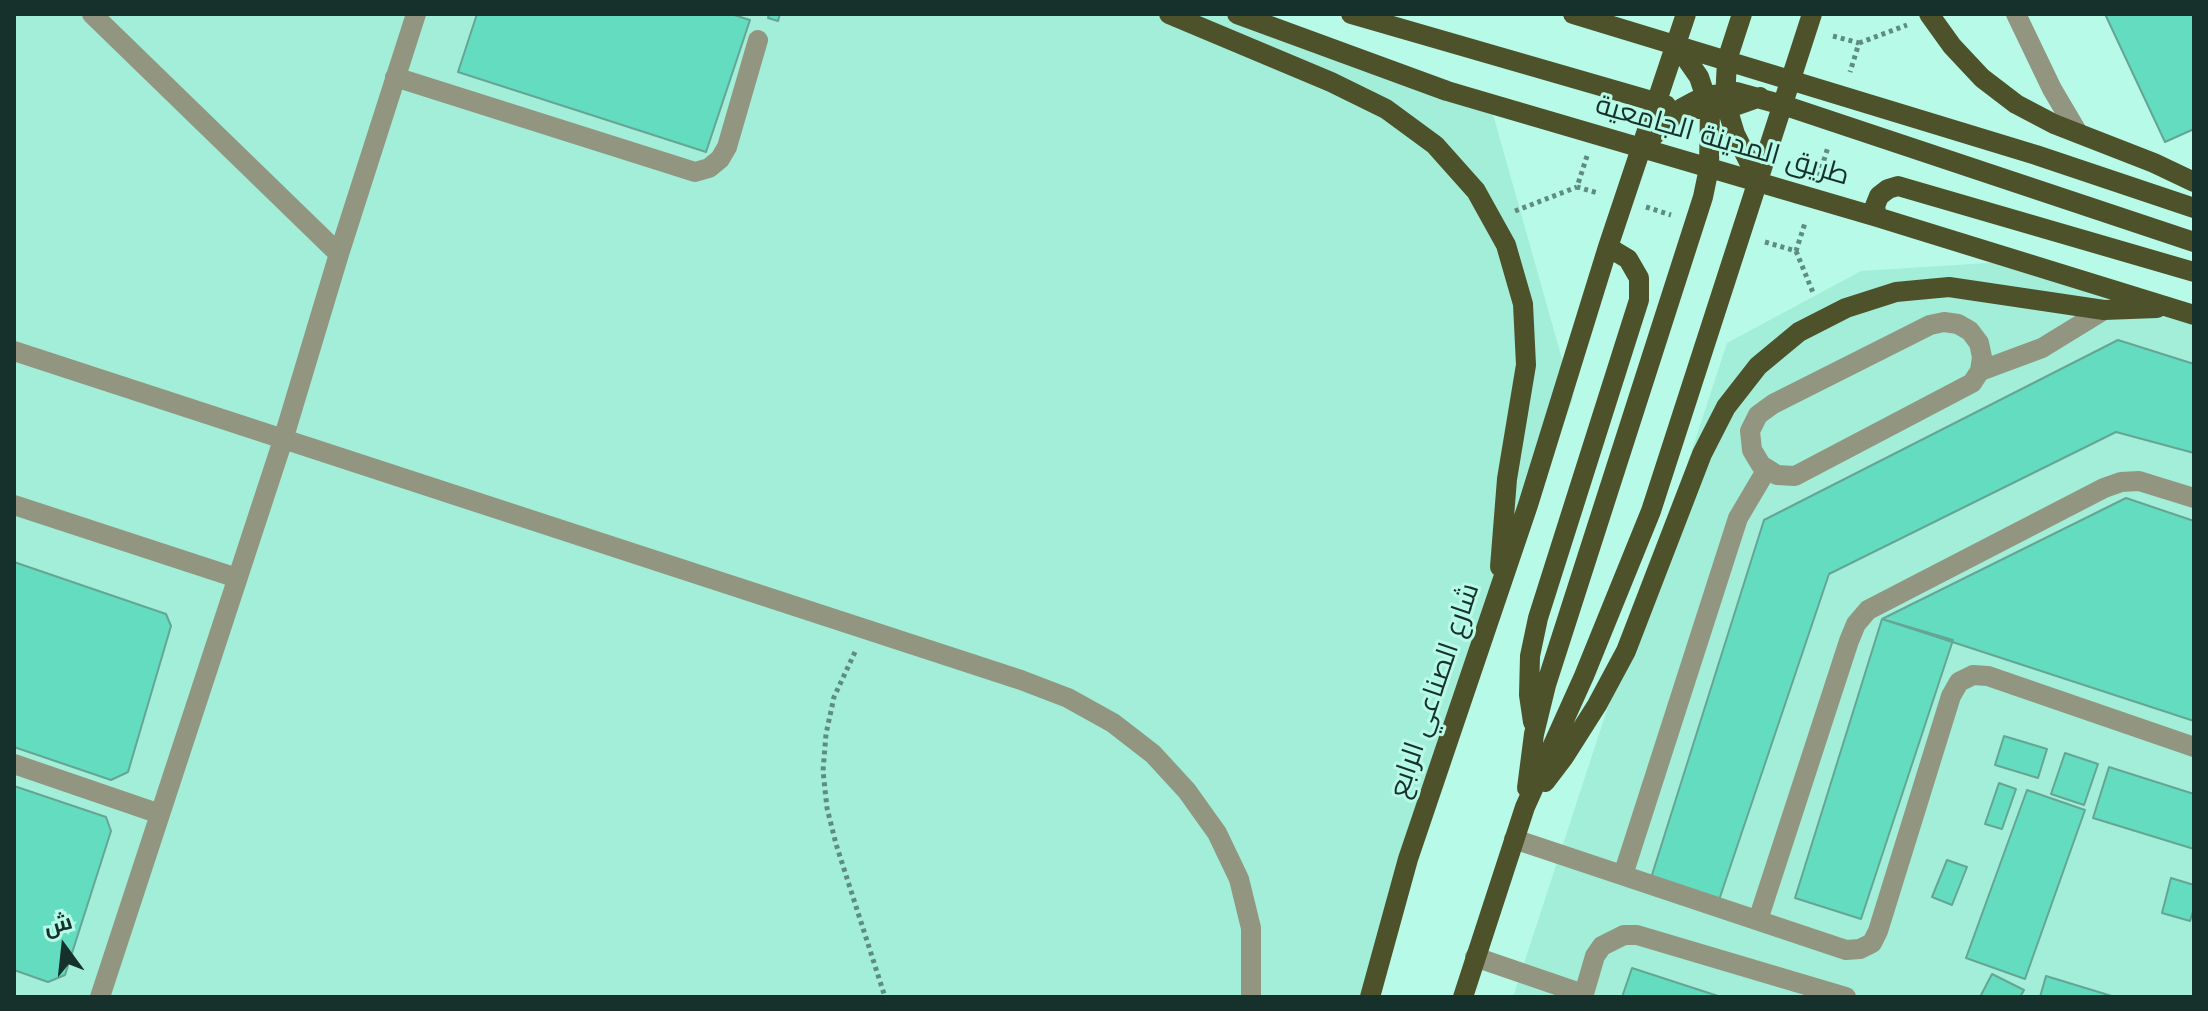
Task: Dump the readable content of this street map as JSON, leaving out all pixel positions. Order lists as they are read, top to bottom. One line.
{"streets":{"main road":["طريق المدينة الجامعية","شارع الصناعي الرابع"]},"crossings":[["طريق المدينة الجامعية","شارع الصناعي الرابع"]],"north":"top"}
